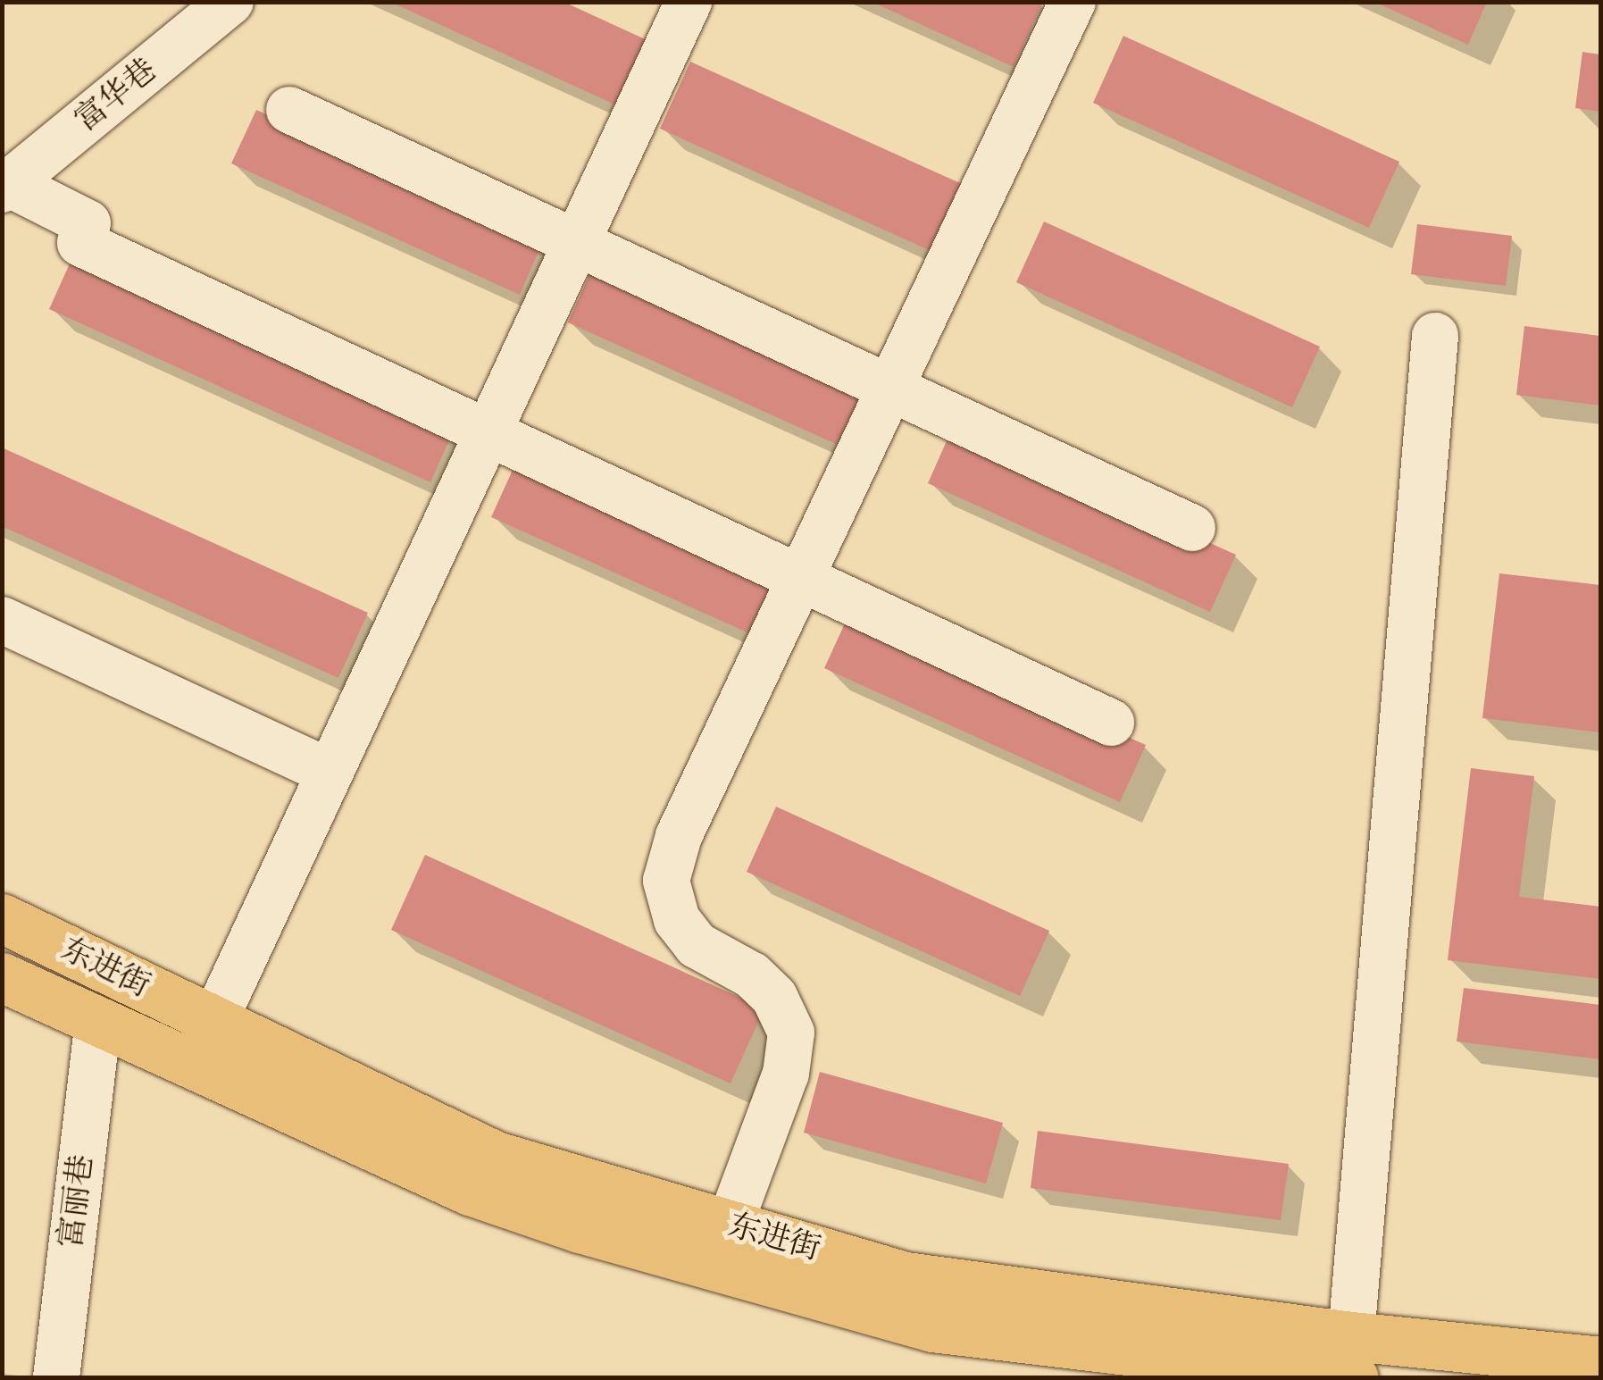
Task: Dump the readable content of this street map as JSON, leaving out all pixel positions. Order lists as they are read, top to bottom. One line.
{"streets":{"main road":["东进街"],"street":["富华巷","富丽巷"]},"crossings":[["东进街","富丽巷"]]}
